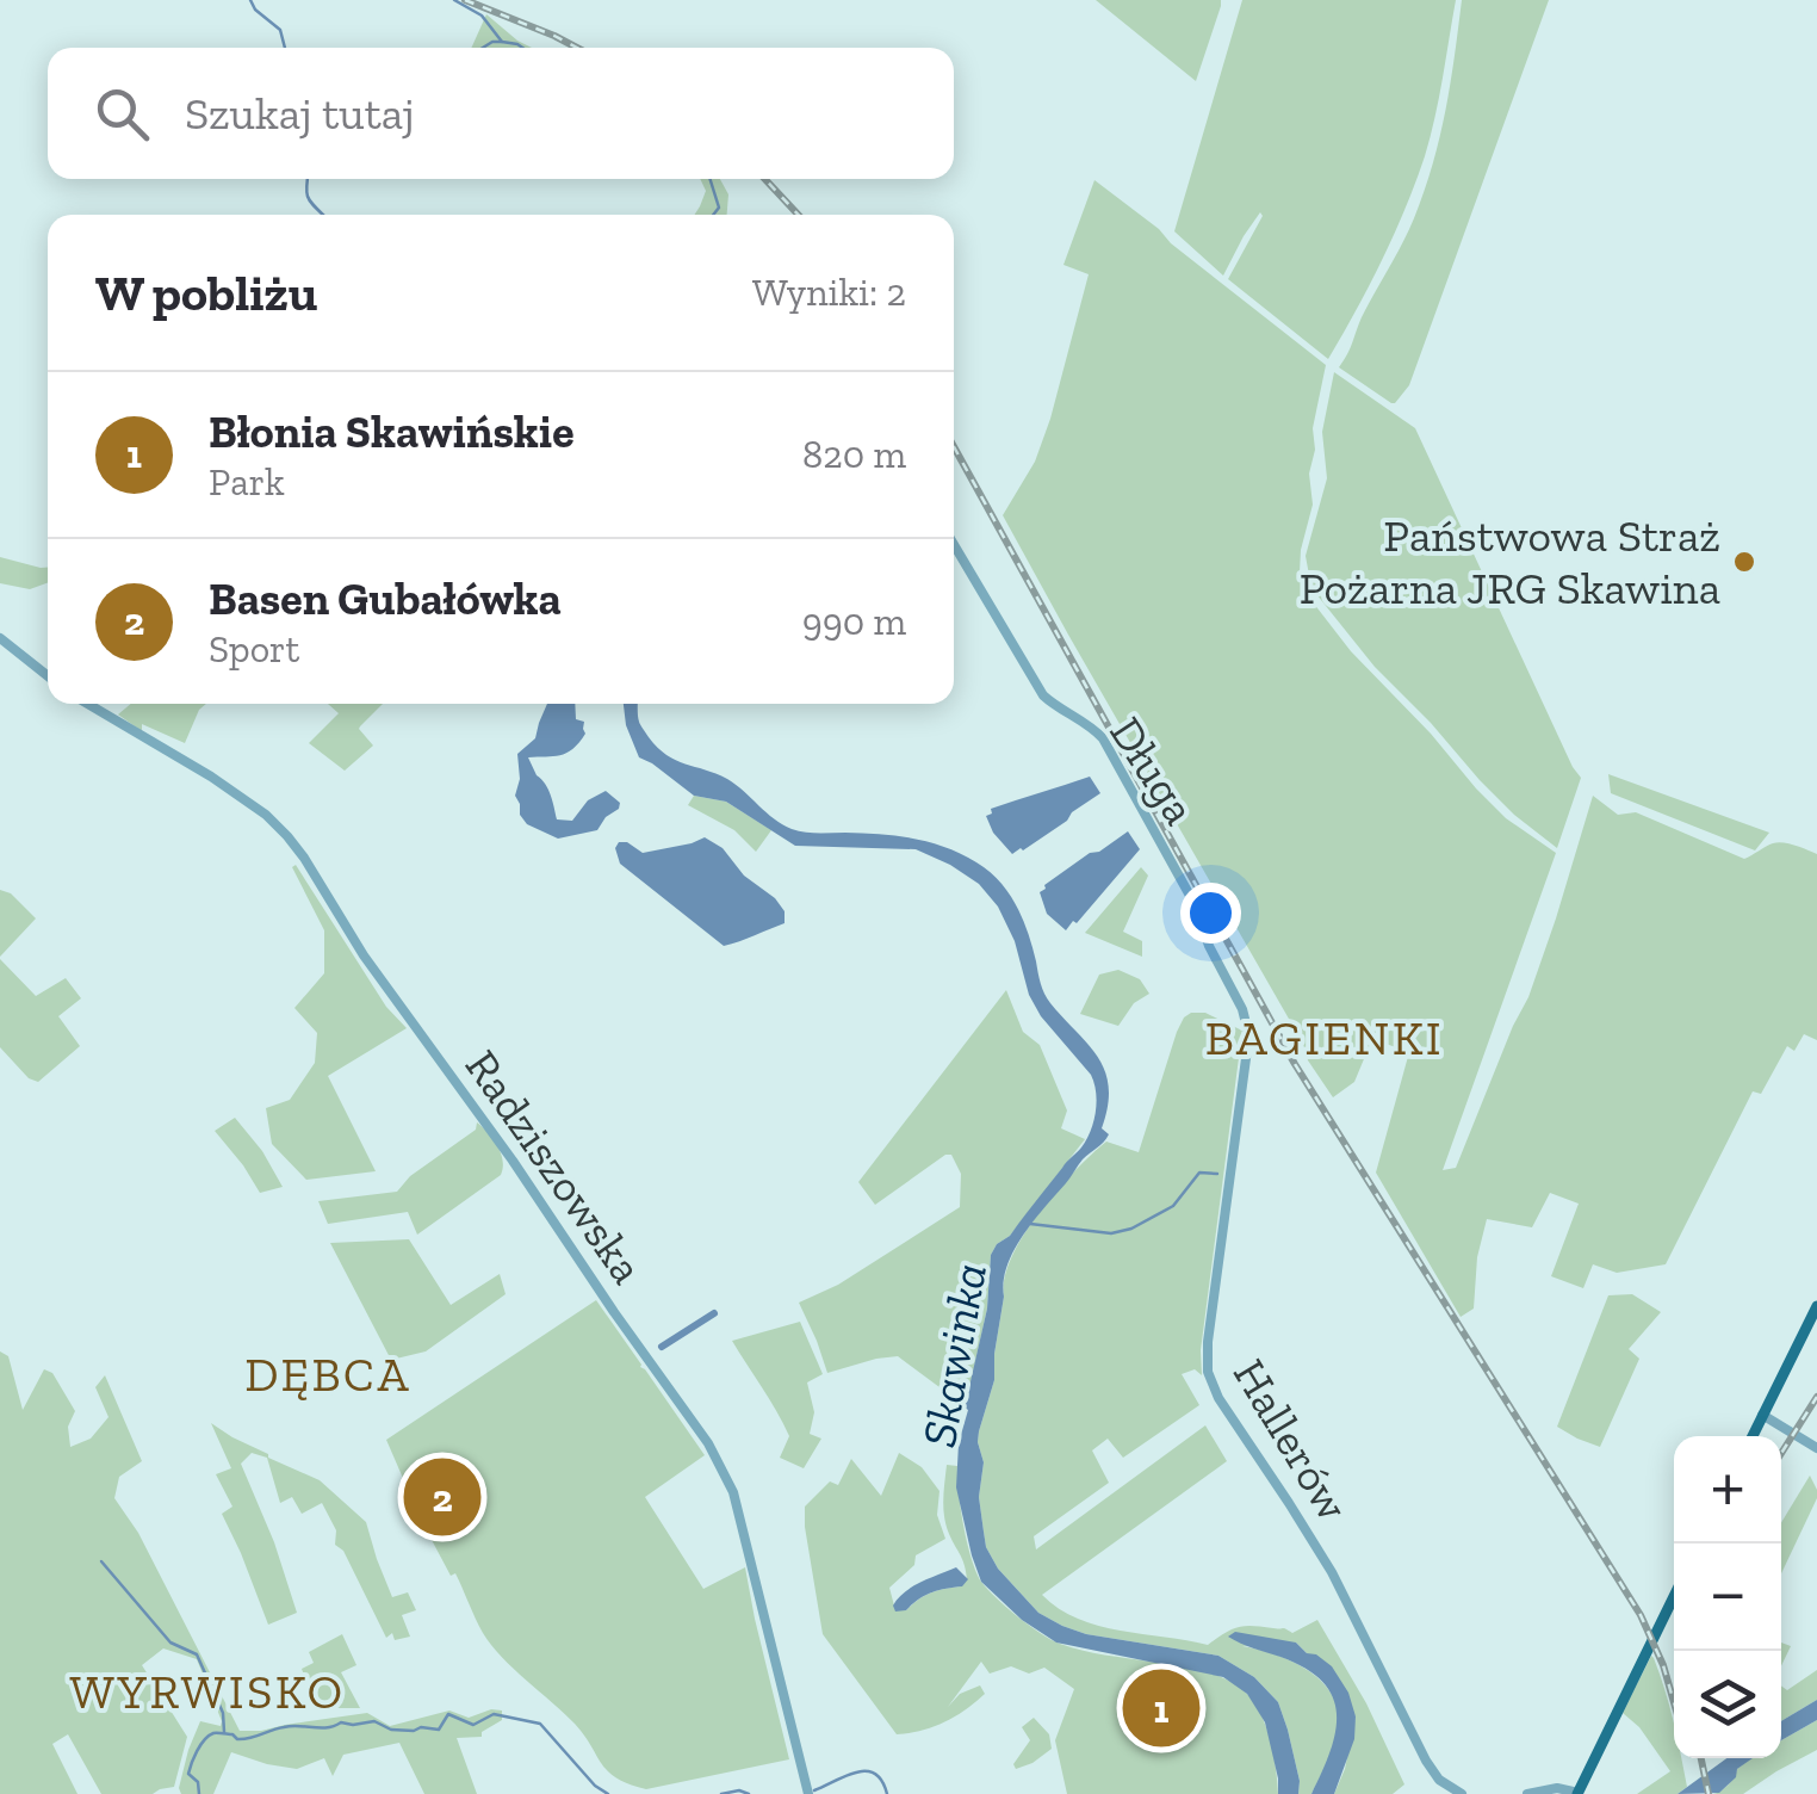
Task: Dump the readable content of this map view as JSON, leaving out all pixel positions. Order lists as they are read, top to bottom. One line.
{"streets":{"street":["Długa","Radziszowska","Hallerów"]},"crossings":[["Długa","Hallerów"]],"districts":["BAGIENKI","DĘBCA","WYRWISKO"],"water":["Skawinka"],"places":["Państwowa Straż Pożarna JRG Skawina"],"page":{"search":"Szukaj tutaj","heading":["W pobliżu","Wyniki: 2"],"list":[{"mark":"1","name":"Błonia Skawińskie","note":"Park","value":"820 m"},{"mark":"2","name":"Basen Gubałówka","note":"Sport","value":"990 m"}],"map_buttons":["+","−"],"pins":["2","1"]}}
